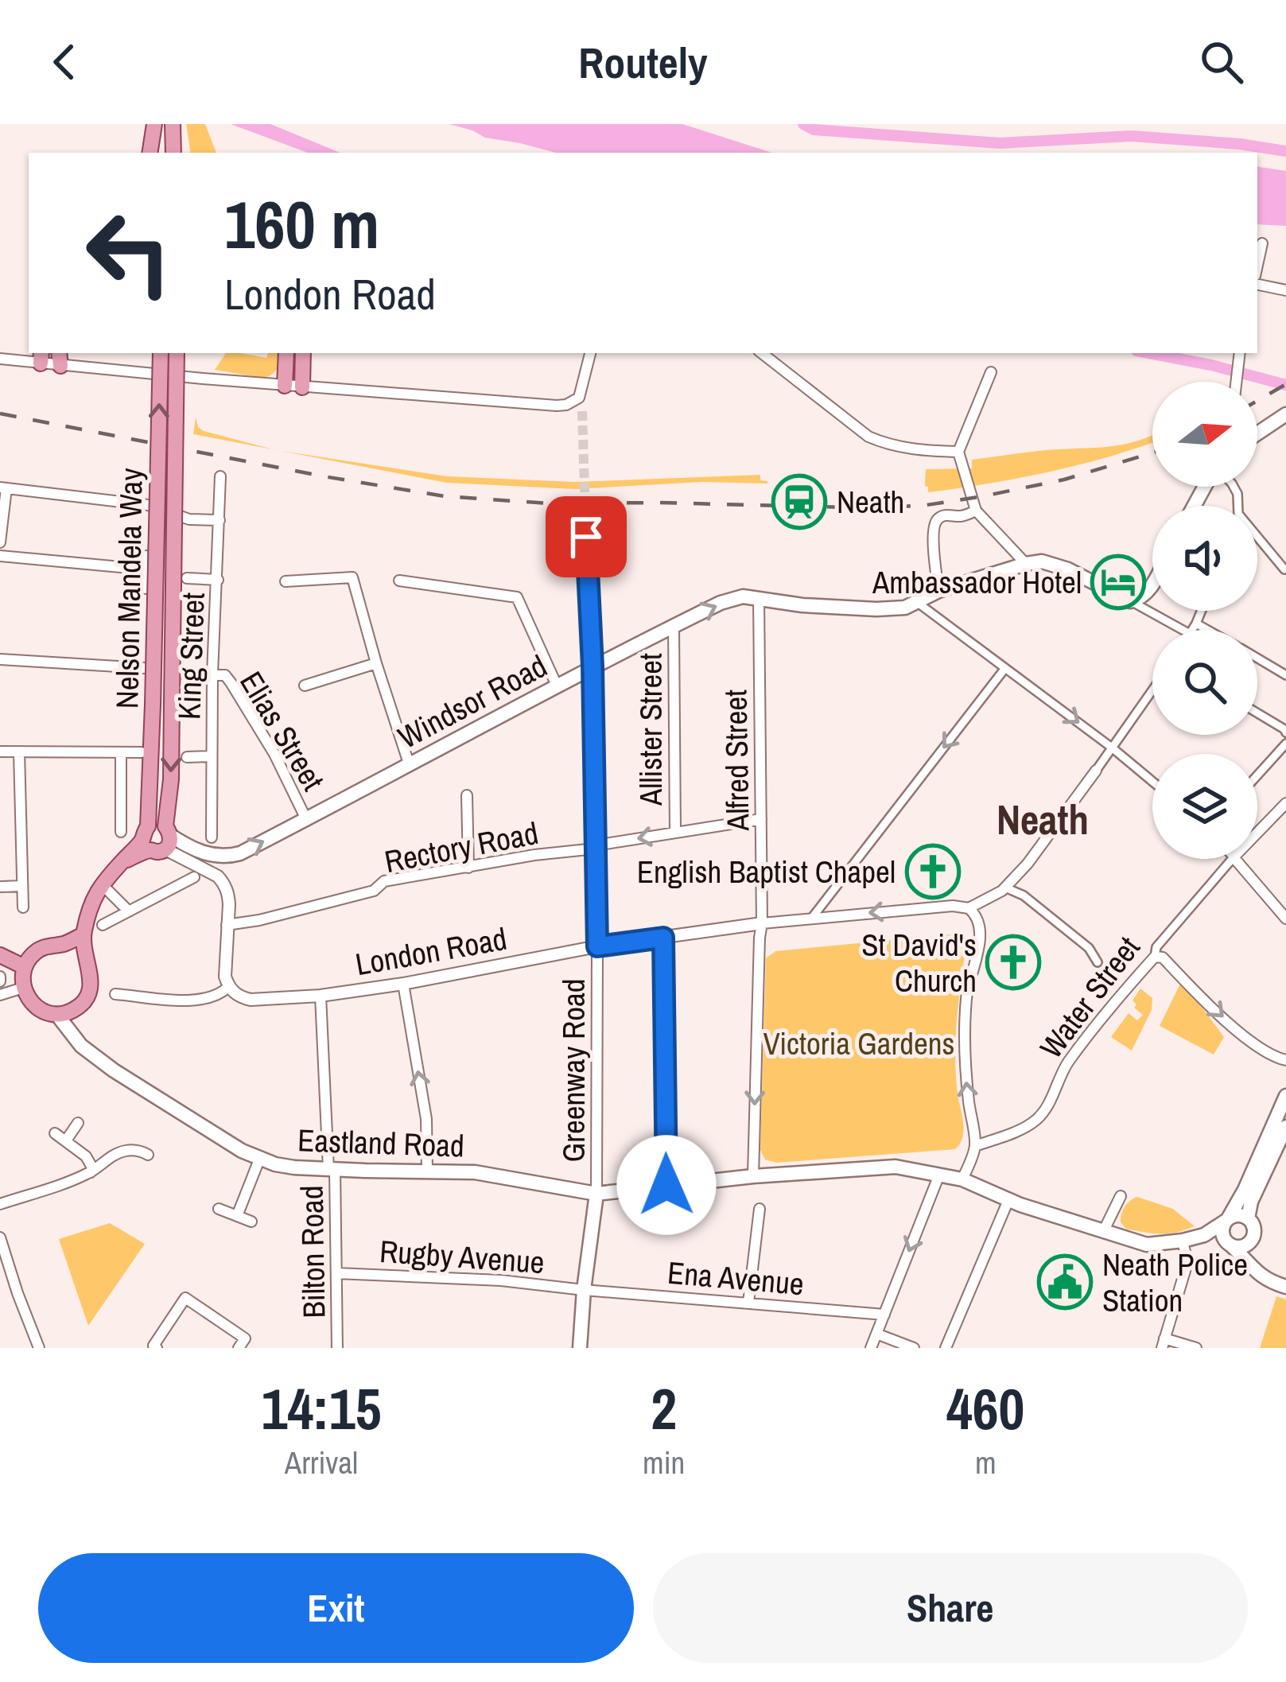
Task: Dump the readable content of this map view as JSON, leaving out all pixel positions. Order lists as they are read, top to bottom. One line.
{"streets":{"main road":["Nelson Mandela Way","Windsor Road","Eastland Road"],"street":["King Street","Allister Street","Elias Street","Alfred Street","Rectory Road","London Road","Water Street","Greenway Road","Bilton Road","Rugby Avenue","Ena Avenue"]},"crossings":[["Nelson Mandela Way","Windsor Road"],["King Street","Elias Street"],["Windsor Road","Allister Street"],["Windsor Road","Elias Street"],["Windsor Road","Alfred Street"],["Windsor Road","Greenway Road"],["Allister Street","Rectory Road"],["Alfred Street","Rectory Road"],["Alfred Street","London Road"],["Rectory Road","Greenway Road"],["London Road","Greenway Road"],["London Road","Bilton Road"],["Greenway Road","Eastland Road"],["Eastland Road","Bilton Road"],["Bilton Road","Rugby Avenue"],["Rugby Avenue","Ena Avenue"]],"districts":["Neath"],"parks":["Victoria Gardens"],"places":{"station":["Neath"],"hotel":["Ambassador Hotel"],"church":["English Baptist Chapel","St David's Church"],"public building":["Neath Police Station"]},"north":"right","page":{"header":"Routely","turn":["160 m","London Road"],"eta":["14:15","Arrival","2","min","460","m"],"buttons":["Exit","Share"]}}
